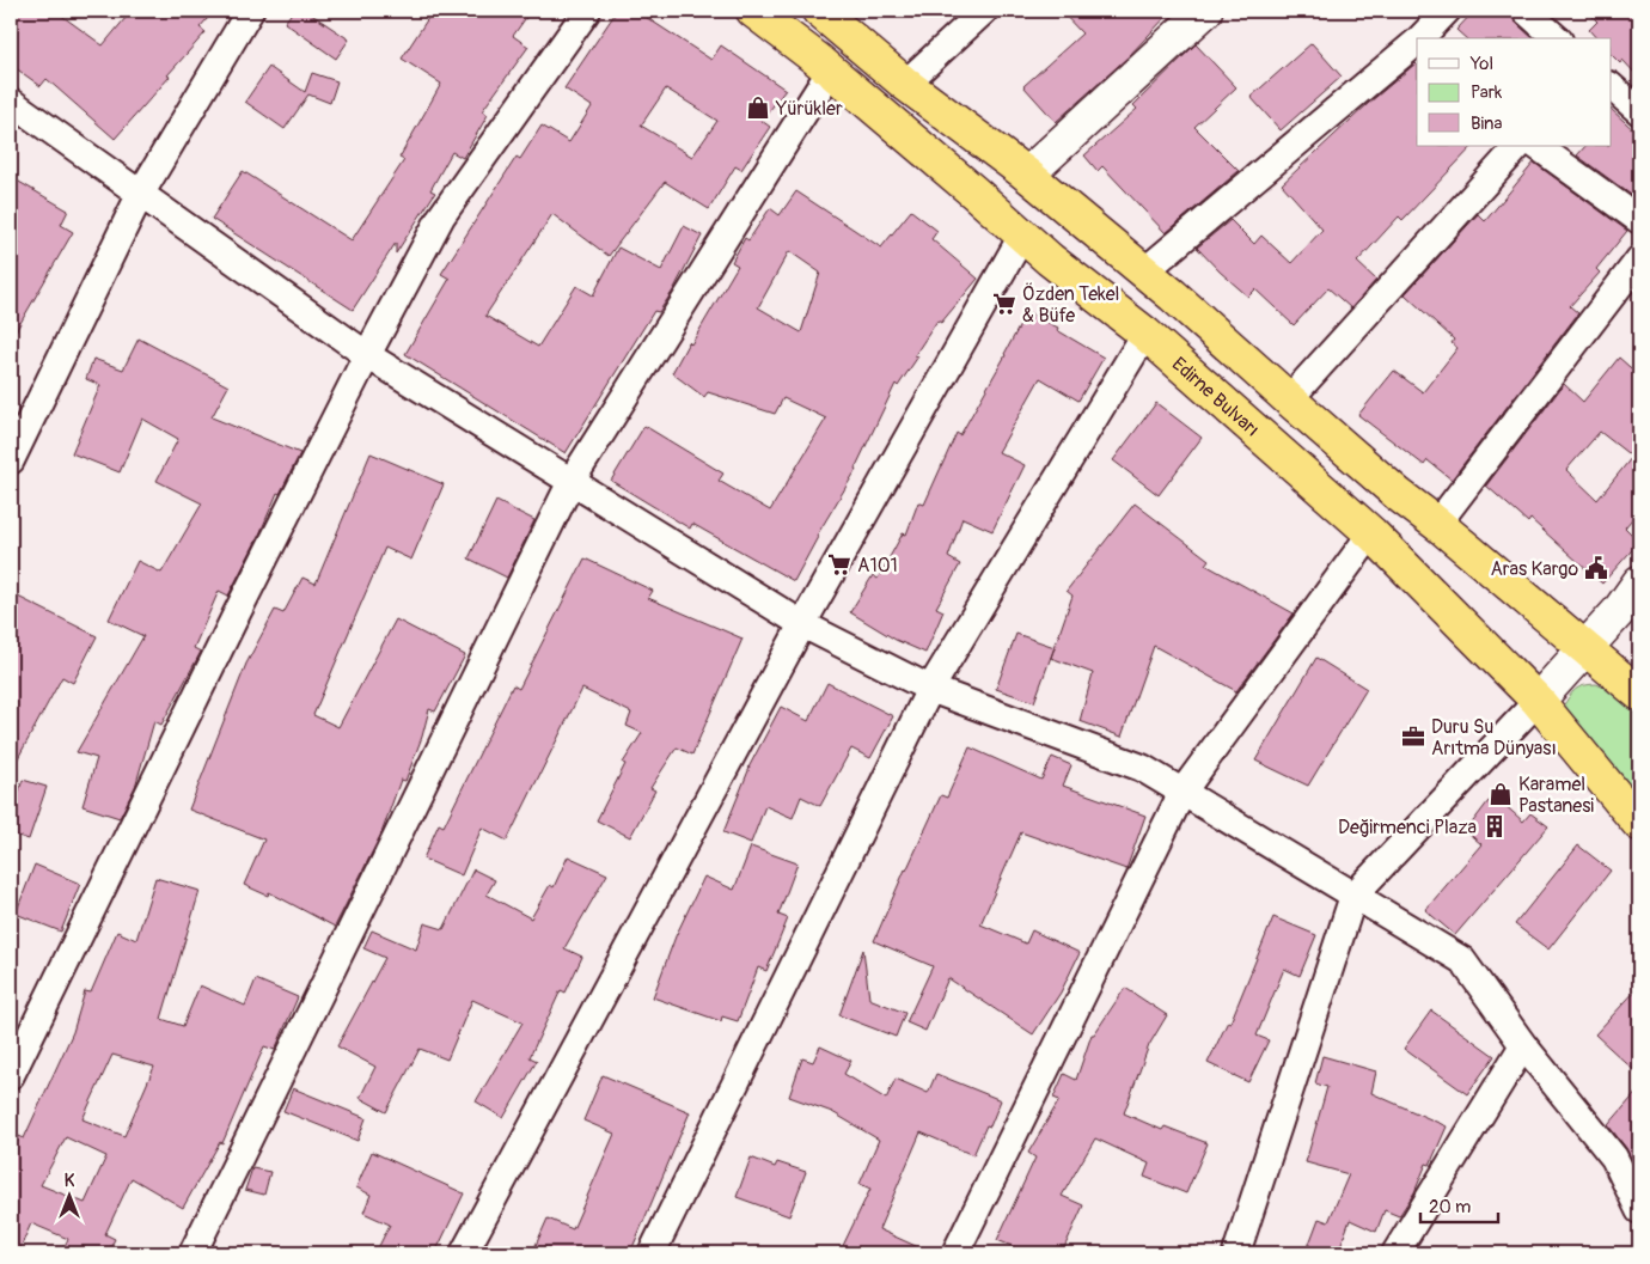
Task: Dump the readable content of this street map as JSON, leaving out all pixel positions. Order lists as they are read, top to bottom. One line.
{"streets":{"highway":["Edirne Bulvarı"]},"places":{"shop":["Yürükler","Karamel Pastanesi"],"supermarket":["Özden Tekel & Büfe","A101"],"public building":["Aras Kargo"],"office":["Duru Su Arıtma Dünyası"],"building":["Değirmenci Plaza"]},"legend":["Yol","Park","Bina"],"scale_bar":"20 m","north":"top"}
